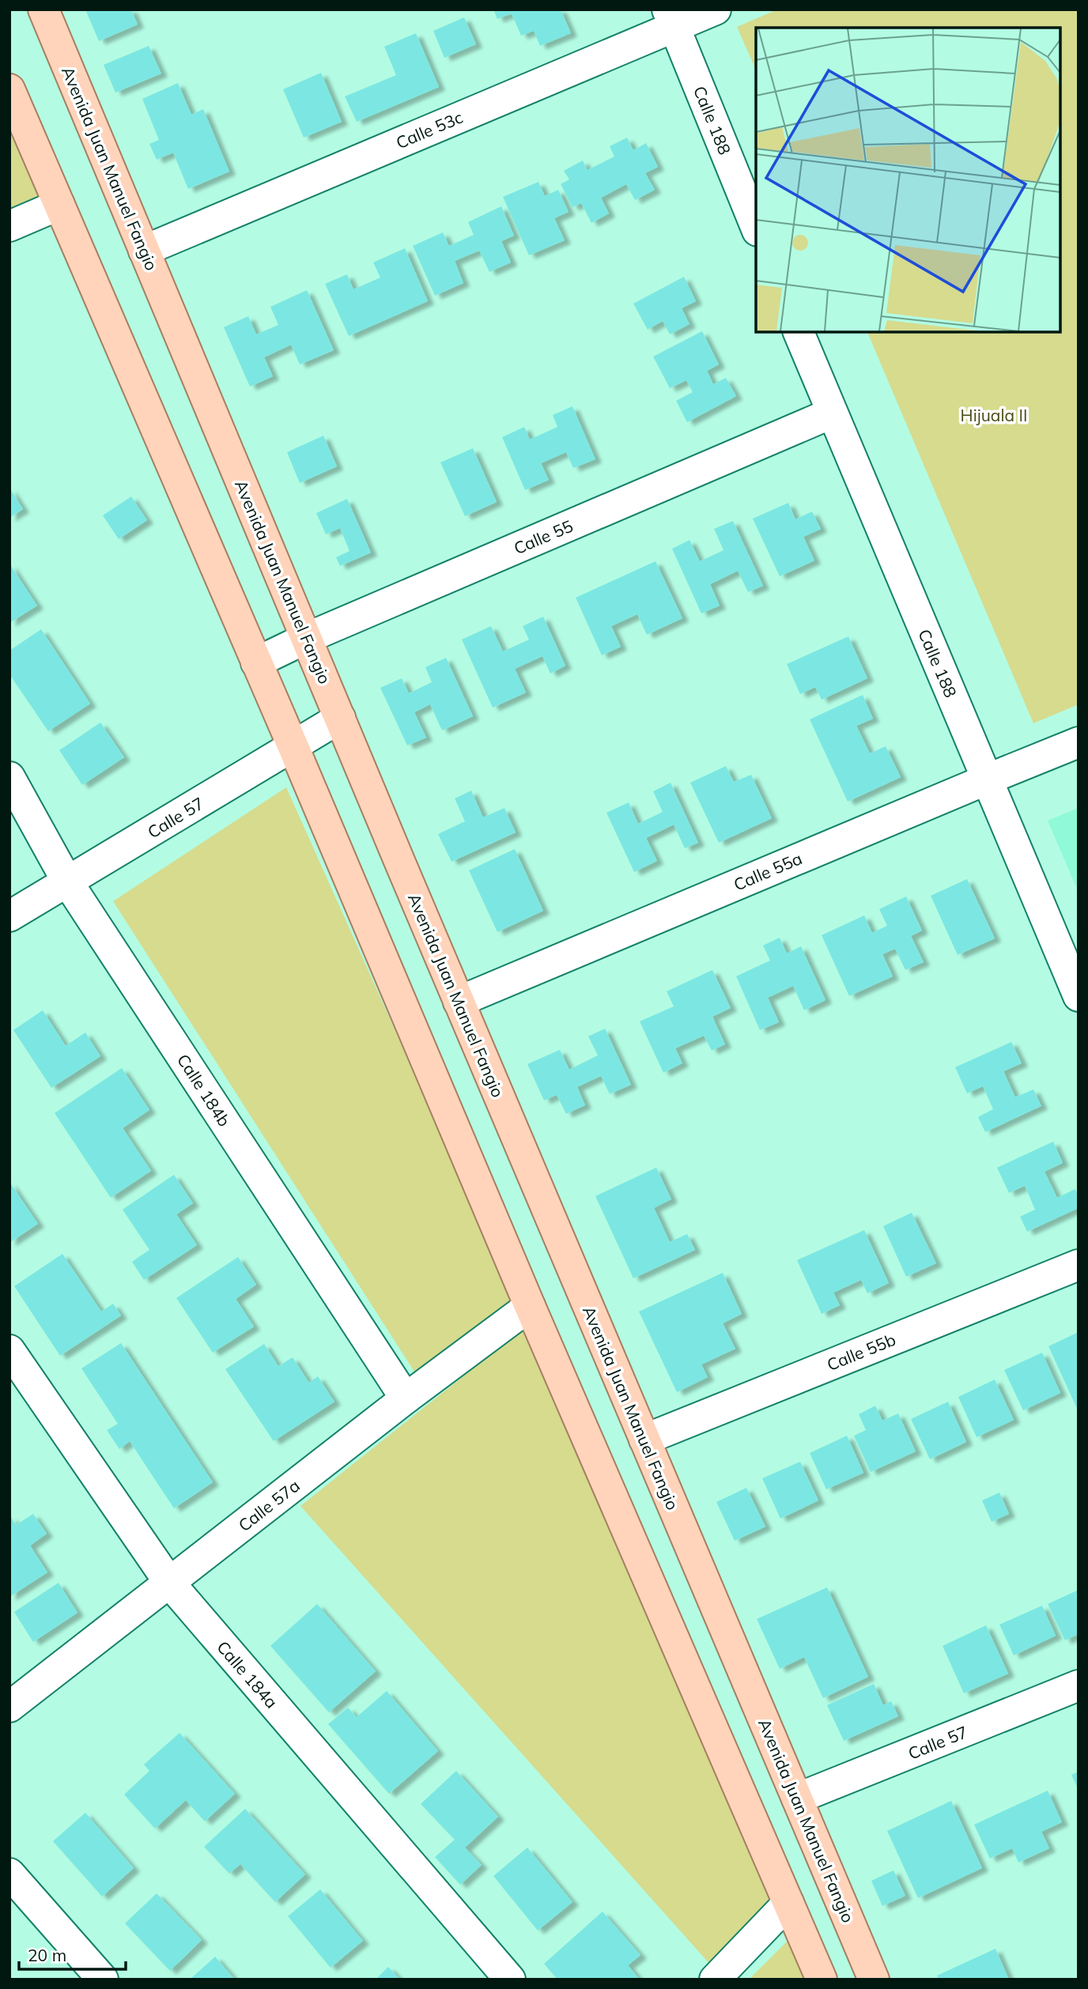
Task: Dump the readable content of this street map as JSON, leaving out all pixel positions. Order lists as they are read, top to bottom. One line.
{"streets":{"main road":["Avenida Juan Manuel Fangio"],"street":["Calle 188","Calle 53c","Calle 55","Calle 57","Calle 55a","Calle 184b","Calle 55b","Calle 57a","Calle 184a"]},"crossings":[["Calle 188","Calle 53c"],["Calle 188","Calle 55"],["Calle 188","Calle 55a"],["Calle 53c","Avenida Juan Manuel Fangio"],["Avenida Juan Manuel Fangio","Calle 55"],["Avenida Juan Manuel Fangio","Calle 57"],["Avenida Juan Manuel Fangio","Calle 55a"],["Avenida Juan Manuel Fangio","Calle 55b"],["Calle 57","Calle 184b"],["Calle 184b","Calle 57a"],["Calle 57a","Calle 184a"]],"parks":["Hijuala II"],"scale_bar":"20 m"}
